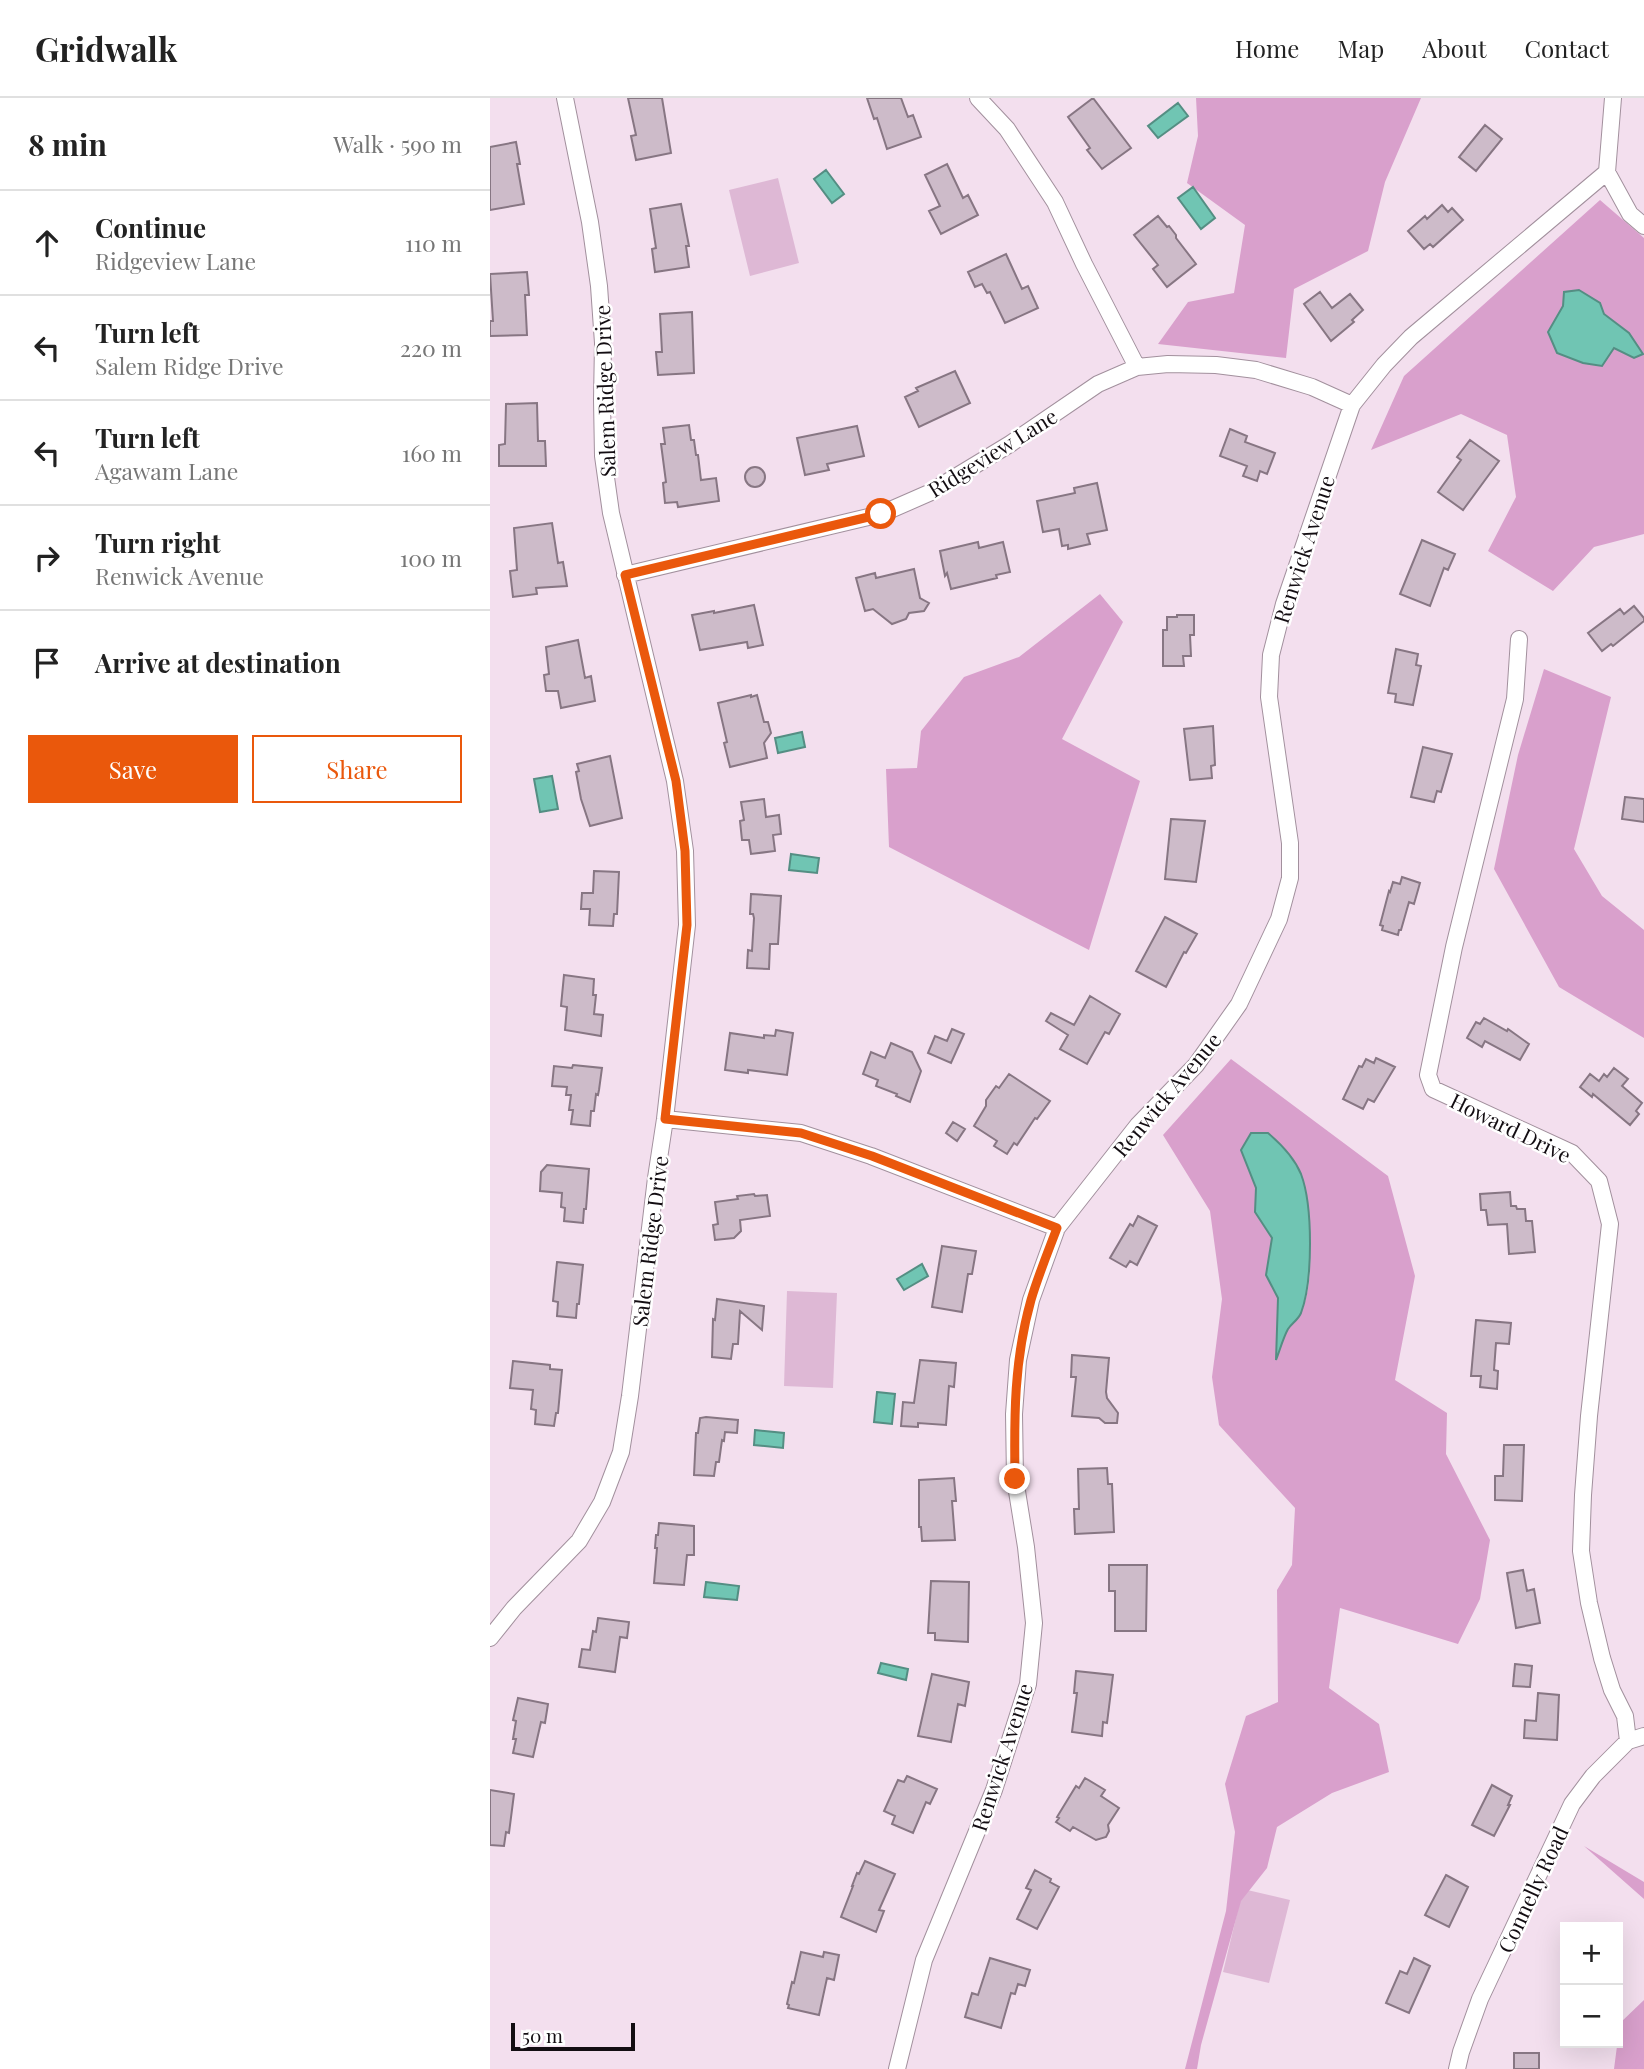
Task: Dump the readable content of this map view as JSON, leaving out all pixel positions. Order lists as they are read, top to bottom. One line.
{"streets":{"street":["Salem Ridge Drive","Ridgeview Lane","Renwick Avenue","Howard Drive","Connelly Road"]},"crossings":[["Salem Ridge Drive","Ridgeview Lane"],["Ridgeview Lane","Renwick Avenue"],["Howard Drive","Connelly Road"]],"scale_bar":"50 m","page":{"header":"Gridwalk","nav":["Home","Map","About","Contact"],"heading":["8 min","Walk · 590 m"],"list":[["Continue","Ridgeview Lane","110 m"],["Turn left","Salem Ridge Drive","220 m"],["Turn left","Agawam Lane","160 m"],["Turn right","Renwick Avenue","100 m"],"Arrive at destination"],"buttons":["Save","Share"],"map_buttons":["+","−"],"scale":"50 m"}}
